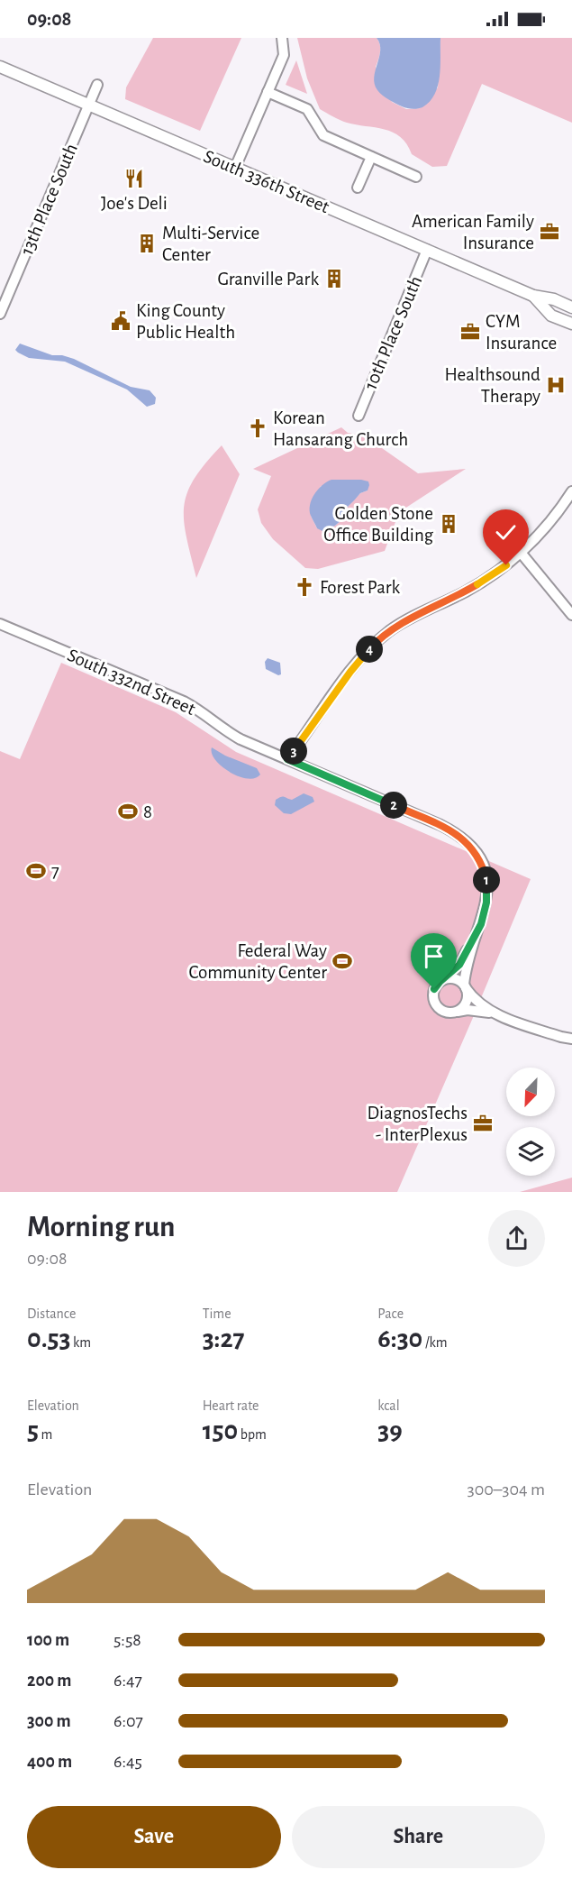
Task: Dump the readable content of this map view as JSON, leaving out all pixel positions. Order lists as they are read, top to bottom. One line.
{"streets":{"main road":["South 336th Street"],"street":["13th Place South","10th Place South","South 332nd Street"]},"crossings":[["South 336th Street","13th Place South"],["South 336th Street","10th Place South"]],"places":{"restaurant":["Joe's Deli"],"office":["American Family Insurance","CYM Insurance","DiagnosTechs - InterPlexus"],"building":["Multi-Service Center","Granville Park","Golden Stone Office Building"],"public building":["King County Public Health"],"hospital":["Healthsound Therapy"],"church":["Korean Hansarang Church","Forest Park"],"sports":["8","7","Federal Way Community Center"]},"north":"bottom left","page":{"status":"09:08","pins":["4","3","2","1"],"heading":["Morning run","09:08"],"stats":[["Distance","0.53 km"],["Time","3:27"],["Pace","6:30 /km"],["Elevation","5 m"],["Heart rate","150 bpm"],["kcal","39"]],"chart":["Elevation","300–304 m"],"list":[{"name":"100 m","note":"5:58"},{"name":"200 m","note":"6:47"},{"name":"300 m","note":"6:07"},{"name":"400 m","note":"6:45"}],"buttons":["Save","Share"]}}
